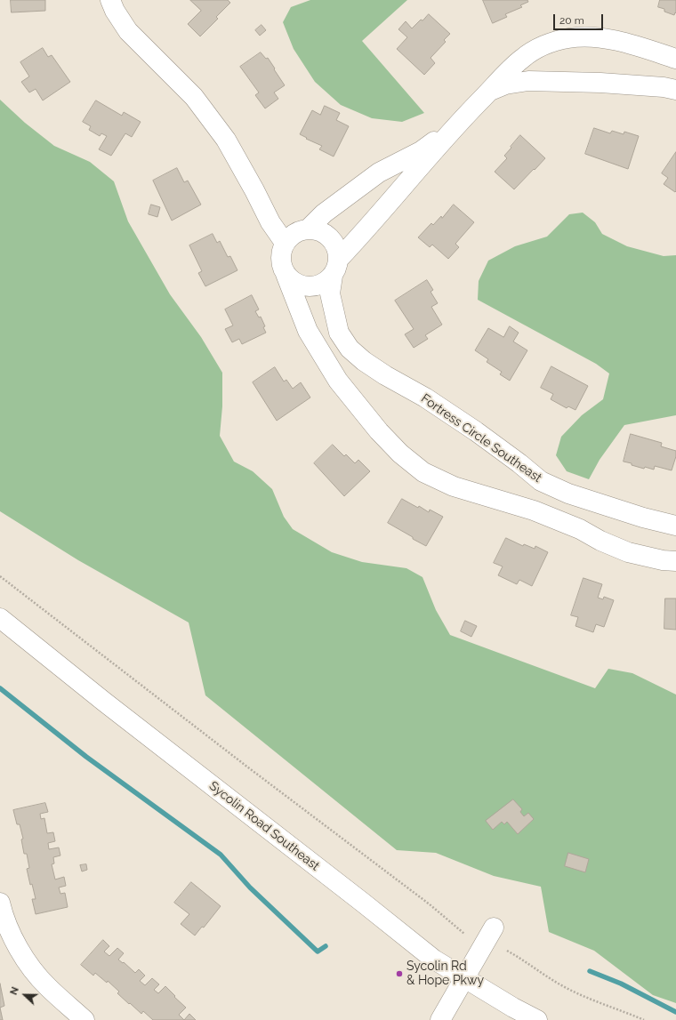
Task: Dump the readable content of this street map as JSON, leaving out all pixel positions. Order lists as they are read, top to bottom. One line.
{"streets":{"street":["Fortress Circle Southeast","Sycolin Road Southeast"]},"places":["Sycolin Rd & Hope Pkwy"],"scale_bar":"20 m","north":"left"}
